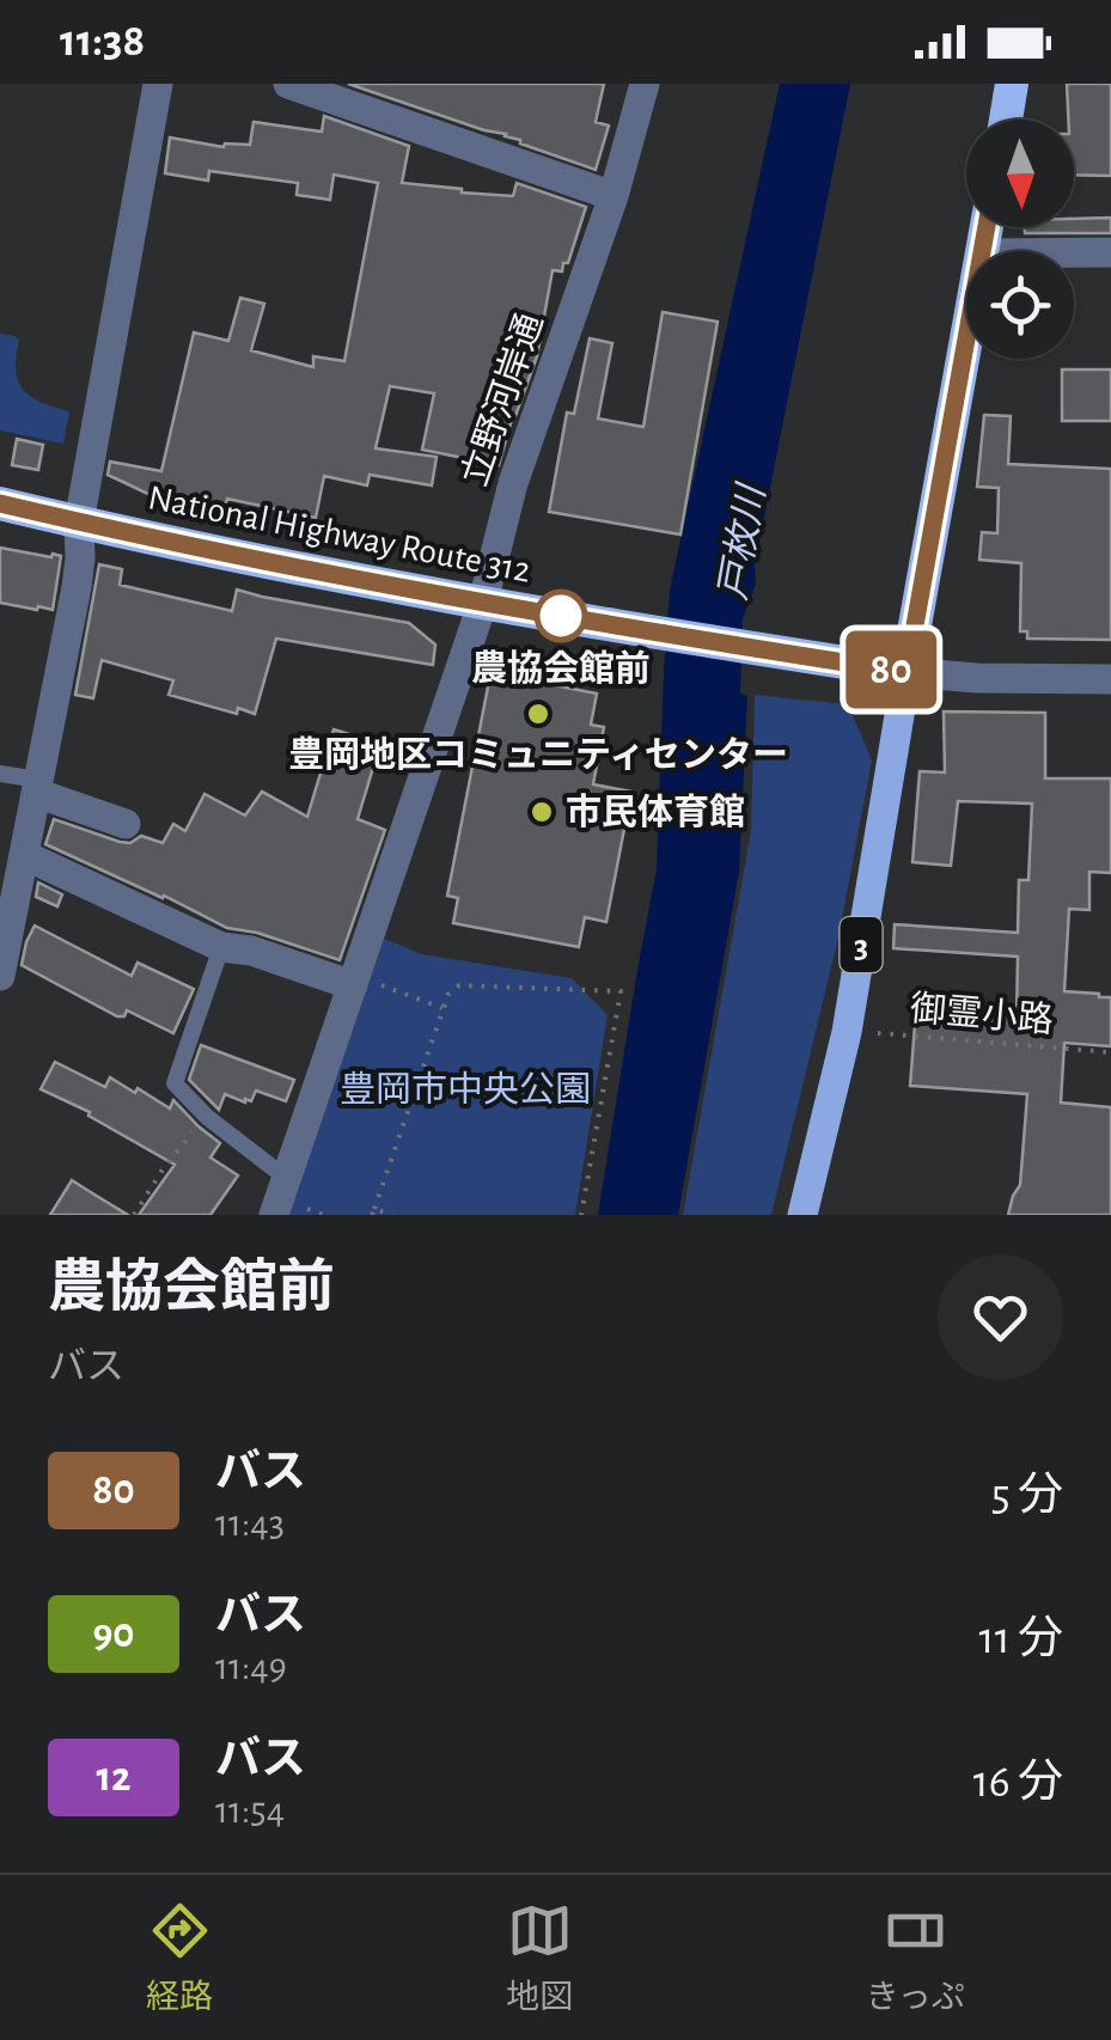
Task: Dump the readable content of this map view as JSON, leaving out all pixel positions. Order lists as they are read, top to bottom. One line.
{"streets":{"highway":["National Highway Route 312"],"main road":["3"],"street":["立野河岸通"],"path":["御霊小路"]},"crossings":[["立野河岸通","National Highway Route 312"],["National Highway Route 312","3"],["3","御霊小路"]],"water":["戸枚川"],"parks":["豊岡市中央公園"],"places":["農協会館前","豊岡地区コミュニティセンター","市民体育館"],"lines":["bus line 80"],"north":"bottom","page":{"status":"11:38","on_map":"80","heading":["農協会館前","バス"],"list":[{"mark":"80","name":"バス","note":"11:43","value":"5 分"},{"mark":"90","name":"バス","note":"11:49","value":"11 分"},{"mark":"12","name":"バス","note":"11:54","value":"16 分"}],"tabs":["経路","地図","きっぷ"]}}
